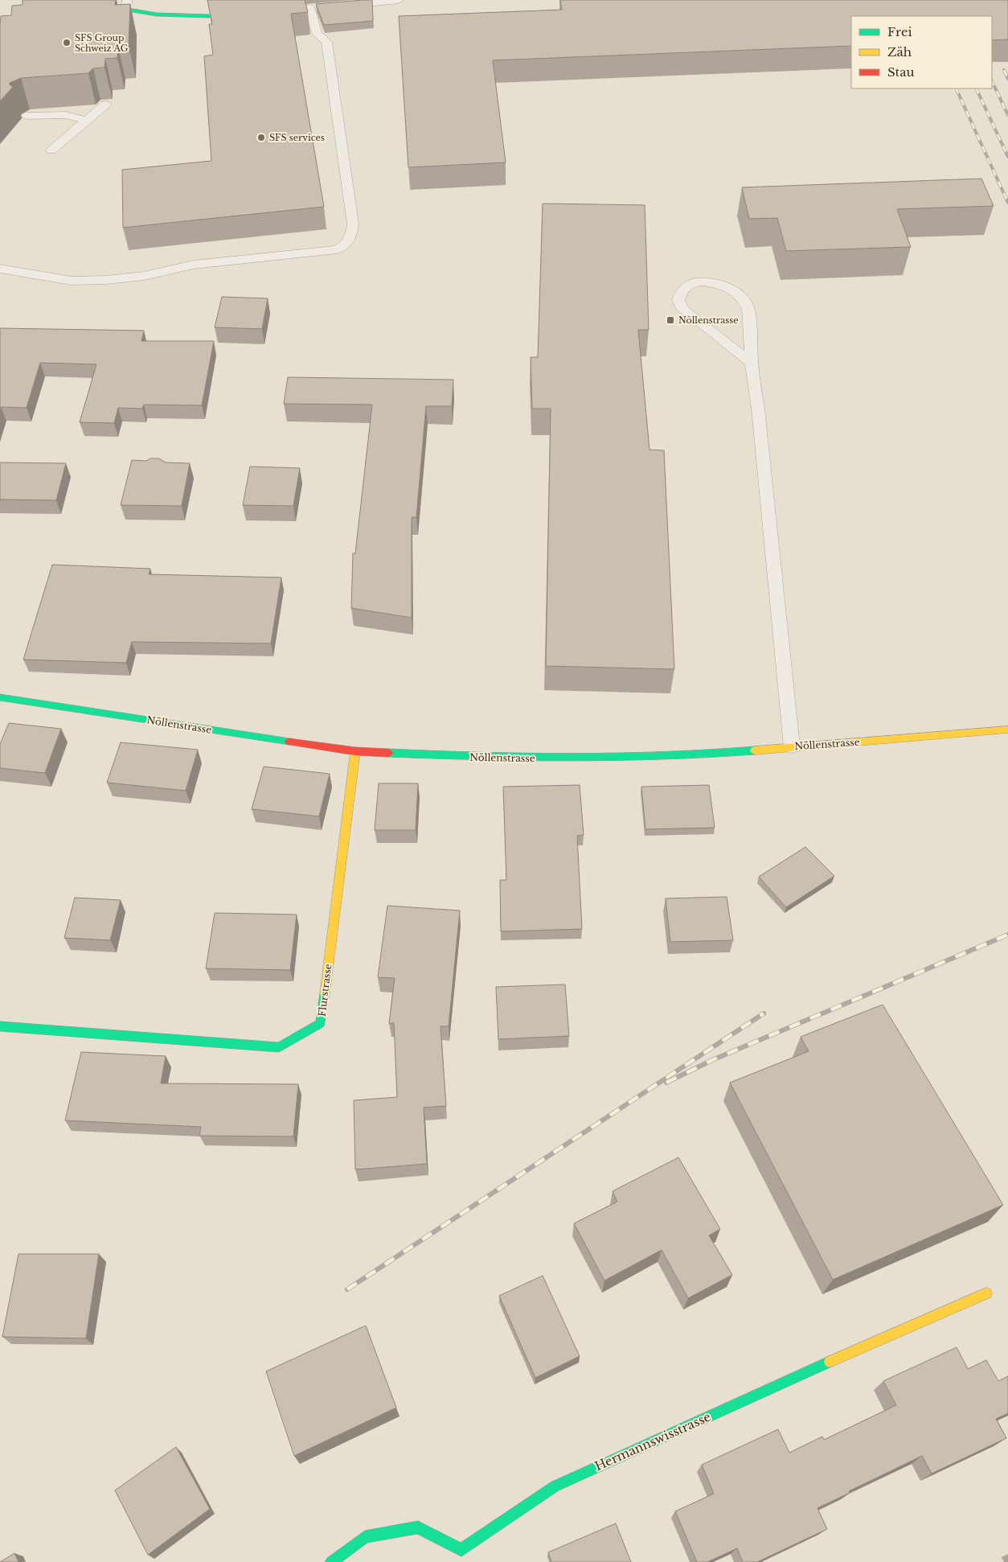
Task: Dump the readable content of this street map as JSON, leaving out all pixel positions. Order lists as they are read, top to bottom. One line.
{"streets":{"street":["Nöllenstrasse","Flurstrasse","Hermannswisstrasse"]},"crossings":[["Nöllenstrasse","Flurstrasse"]],"places":{"other":["SFS Group Schweiz AG","SFS services"],"transit":["Nöllenstrasse"]},"legend":["Frei","Zäh","Stau"]}
